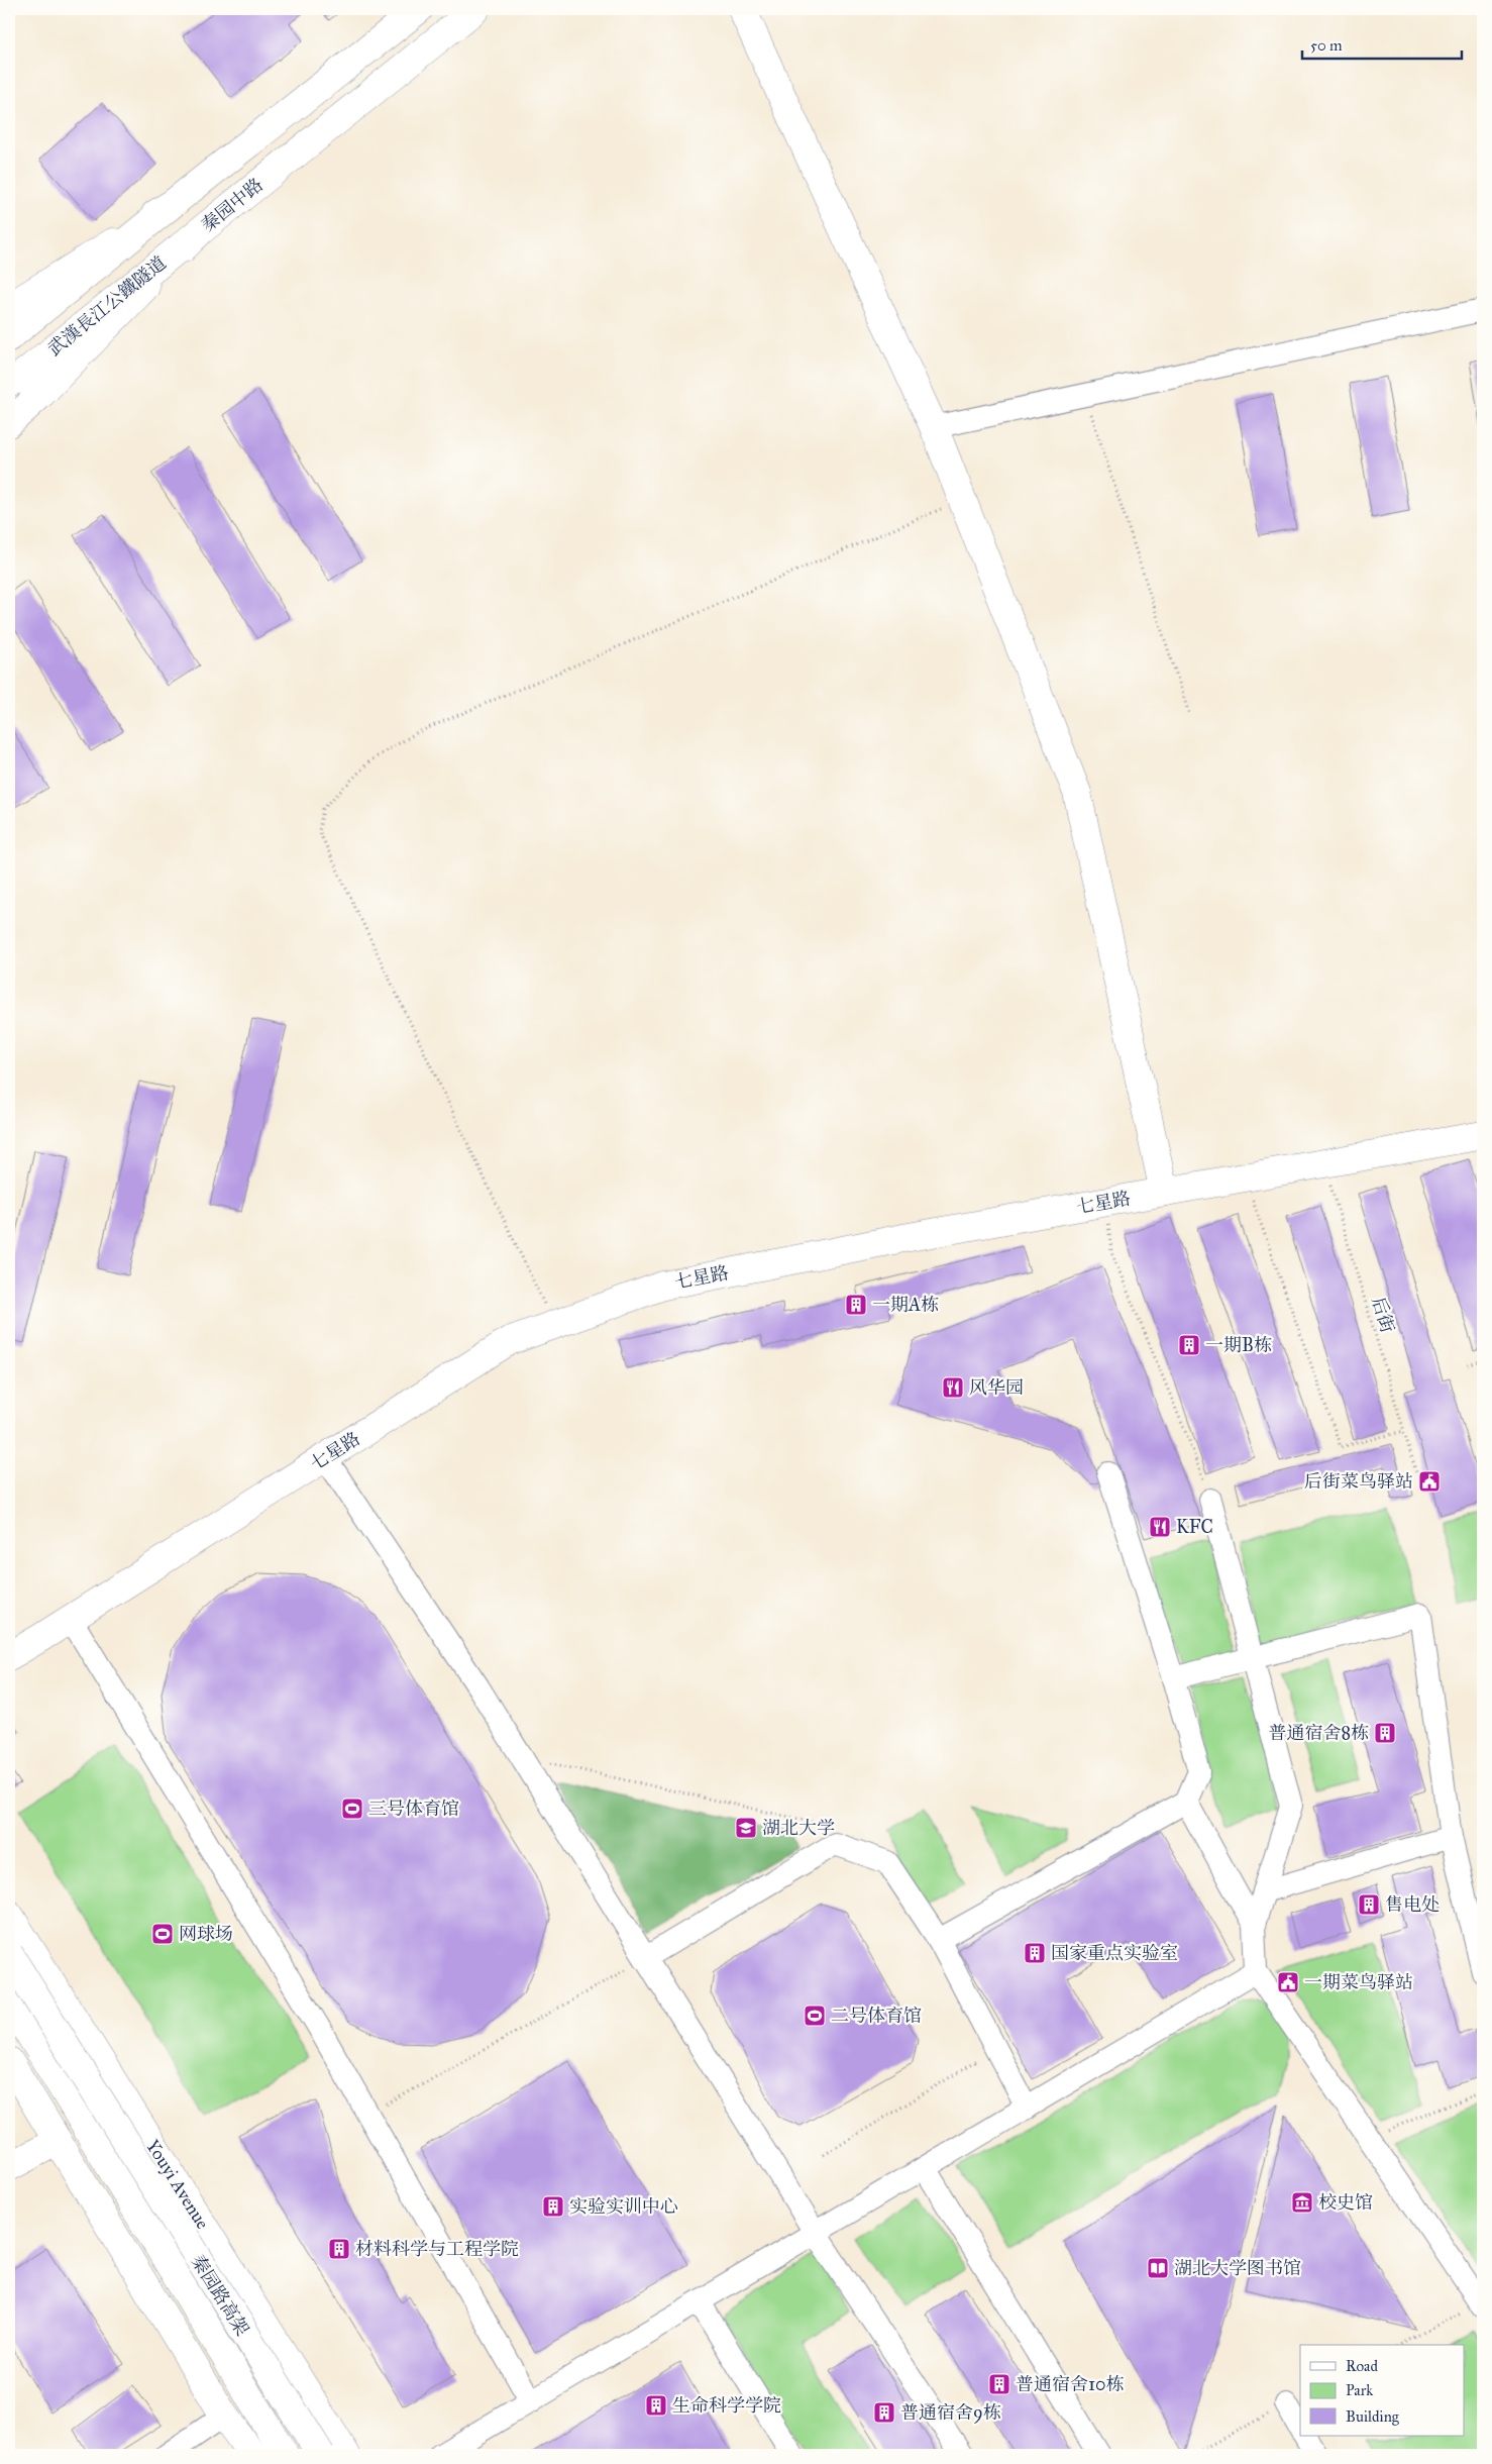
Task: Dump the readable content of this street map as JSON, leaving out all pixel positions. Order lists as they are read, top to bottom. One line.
{"streets":{"main road":["秦园中路","武漢長江公鐵隧道","七星路","Youyi Avenue","秦园路高架"],"path":["后街"]},"crossings":[["秦园中路","武漢長江公鐵隧道"],["七星路","后街"]],"places":{"building":["一期A栋","一期B栋","普通宿舍8栋","售电处","国家重点实验室","实验实训中心","材料科学与工程学院","普通宿舍10栋","生命科学学院","普通宿舍9栋"],"restaurant":["风华园","KFC"],"public building":["后街菜鸟驿站","一期菜鸟驿站"],"sports":["三号体育馆","网球场","二号体育馆"],"school or university":["湖北大学"],"museum":["校史馆"],"library":["湖北大学图书馆"]},"legend":["Road","Park","Building"],"scale_bar":"50 m"}
